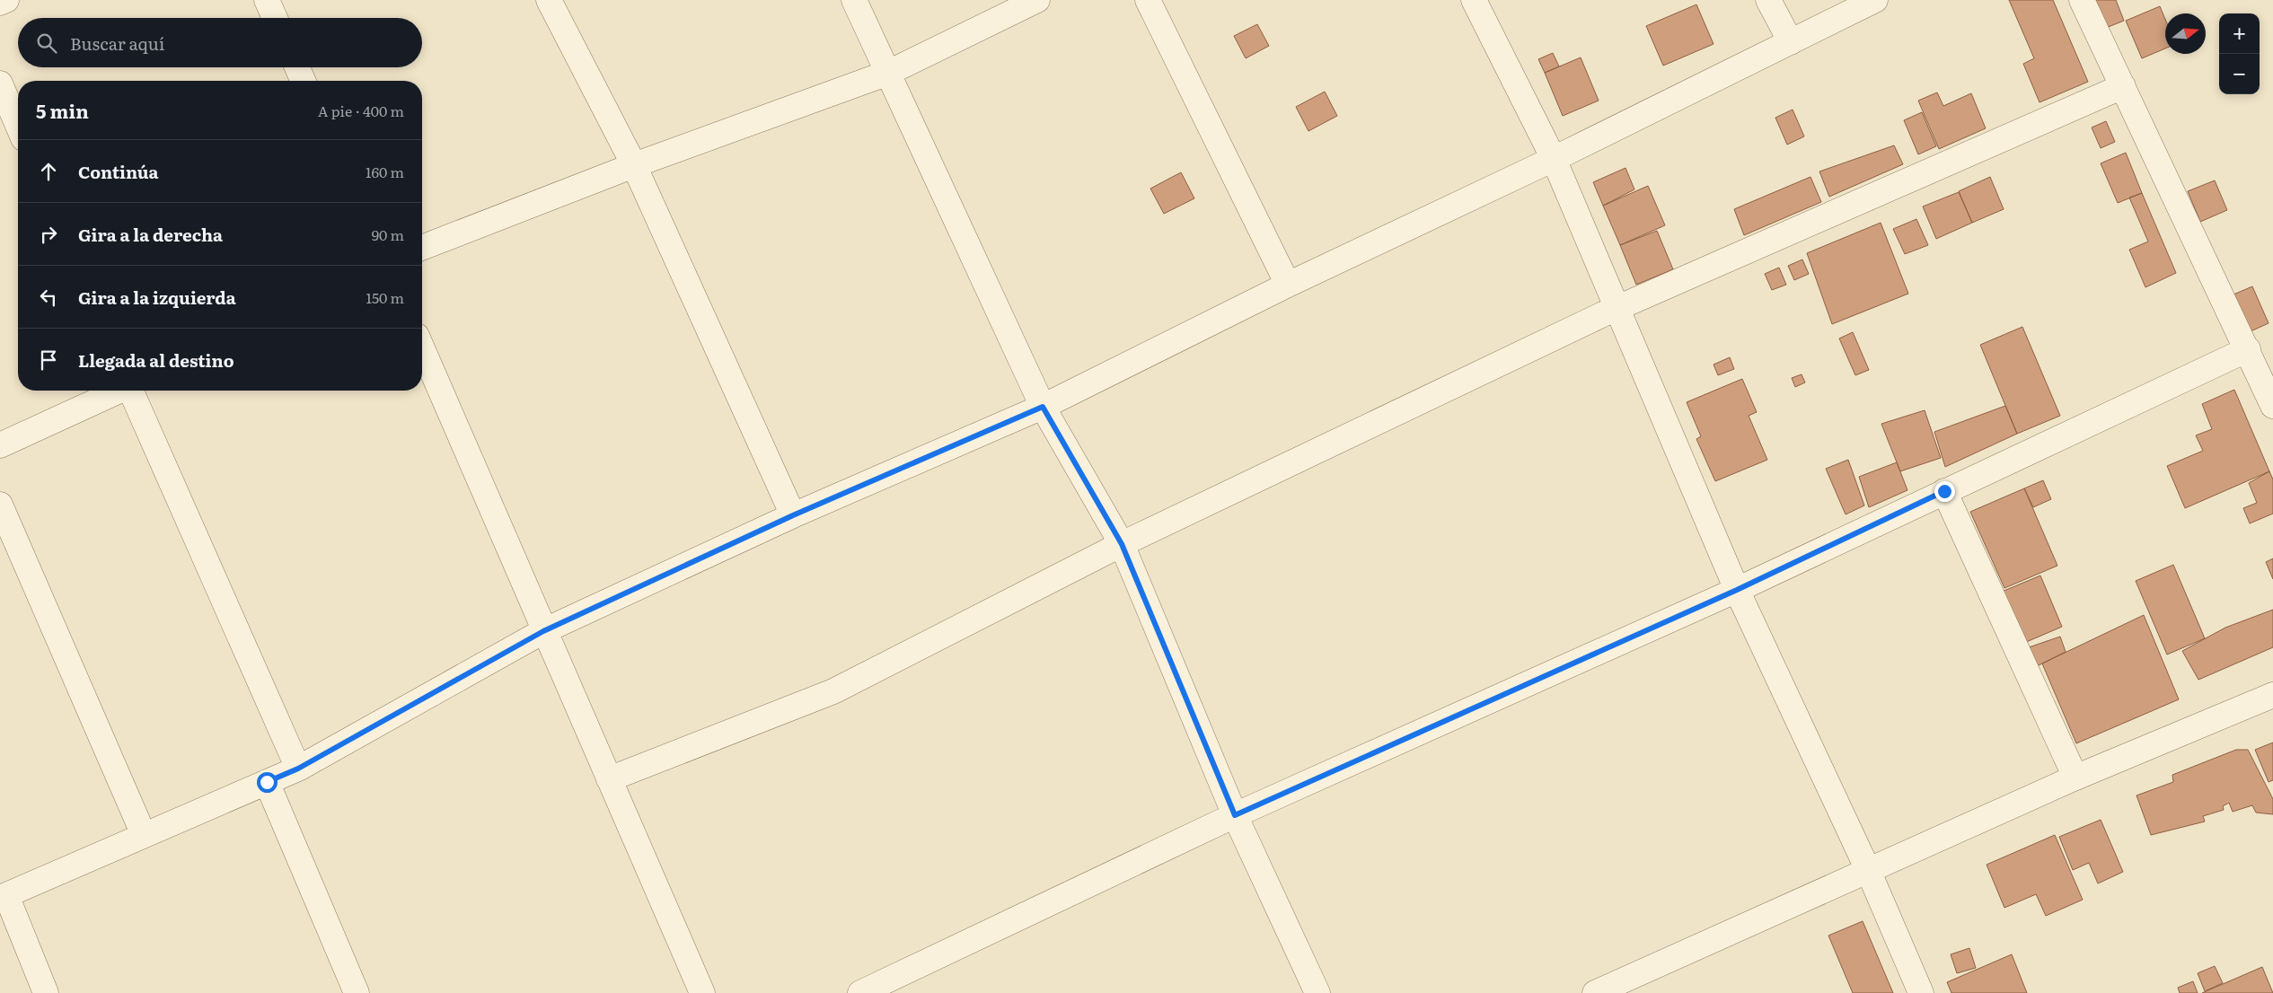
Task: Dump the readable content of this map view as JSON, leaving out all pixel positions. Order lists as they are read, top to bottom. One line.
{"north":"right","page":{"map_buttons":["+","−"],"search":"Buscar aquí","heading":["5 min","A pie · 400 m"],"list":[["Continúa","160 m"],["Gira a la derecha","90 m"],["Gira a la izquierda","150 m"],"Llegada al destino"]}}
